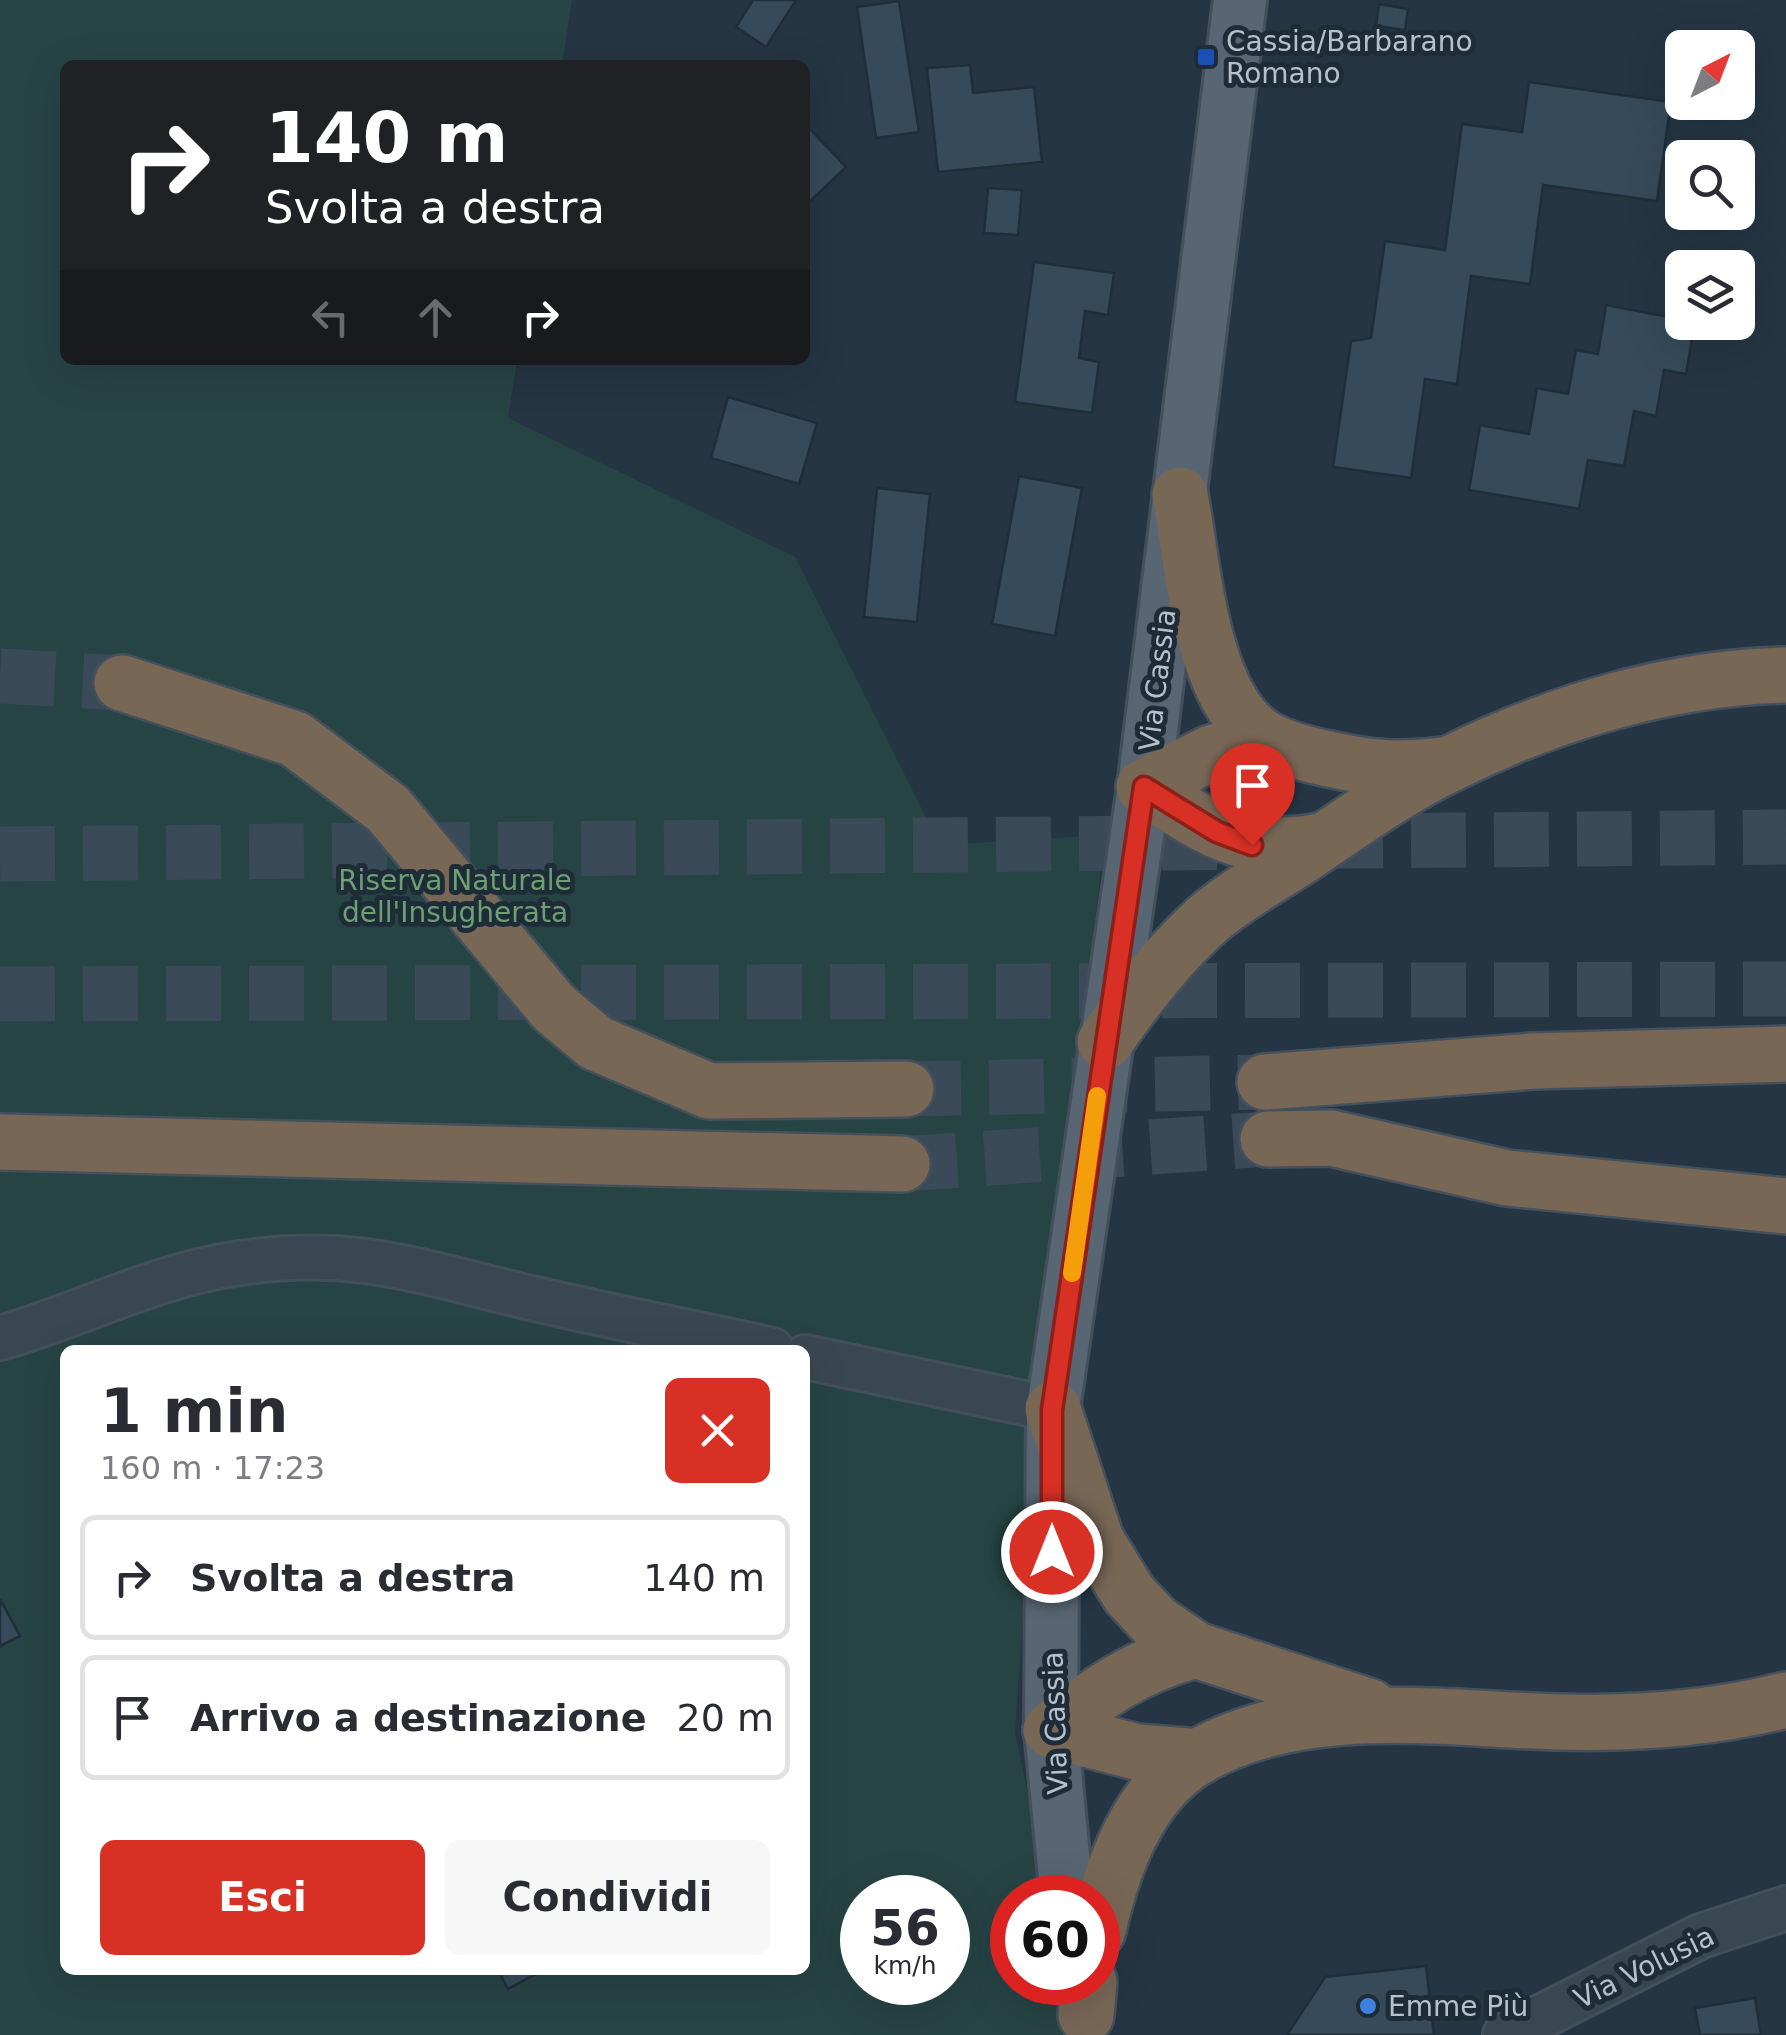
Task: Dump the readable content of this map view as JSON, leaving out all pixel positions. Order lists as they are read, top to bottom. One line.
{"streets":{"main road":["Via Cassia"],"street":["Via Volusia"]},"parks":["Riserva Naturale dell'Insugherata"],"places":{"transit":["Cassia/Barbarano Romano"],"other":["Emme Più"]},"north":"top right","page":{"turn":["140 m","Svolta a destra"],"heading":["1 min","160 m · 17:23"],"list":[{"name":"Svolta a destra","value":"140 m"},{"name":"Arrivo a destinazione","value":"20 m"}],"buttons":["Esci","Condividi"],"speed":"56 km/h","limit":"60"}}
